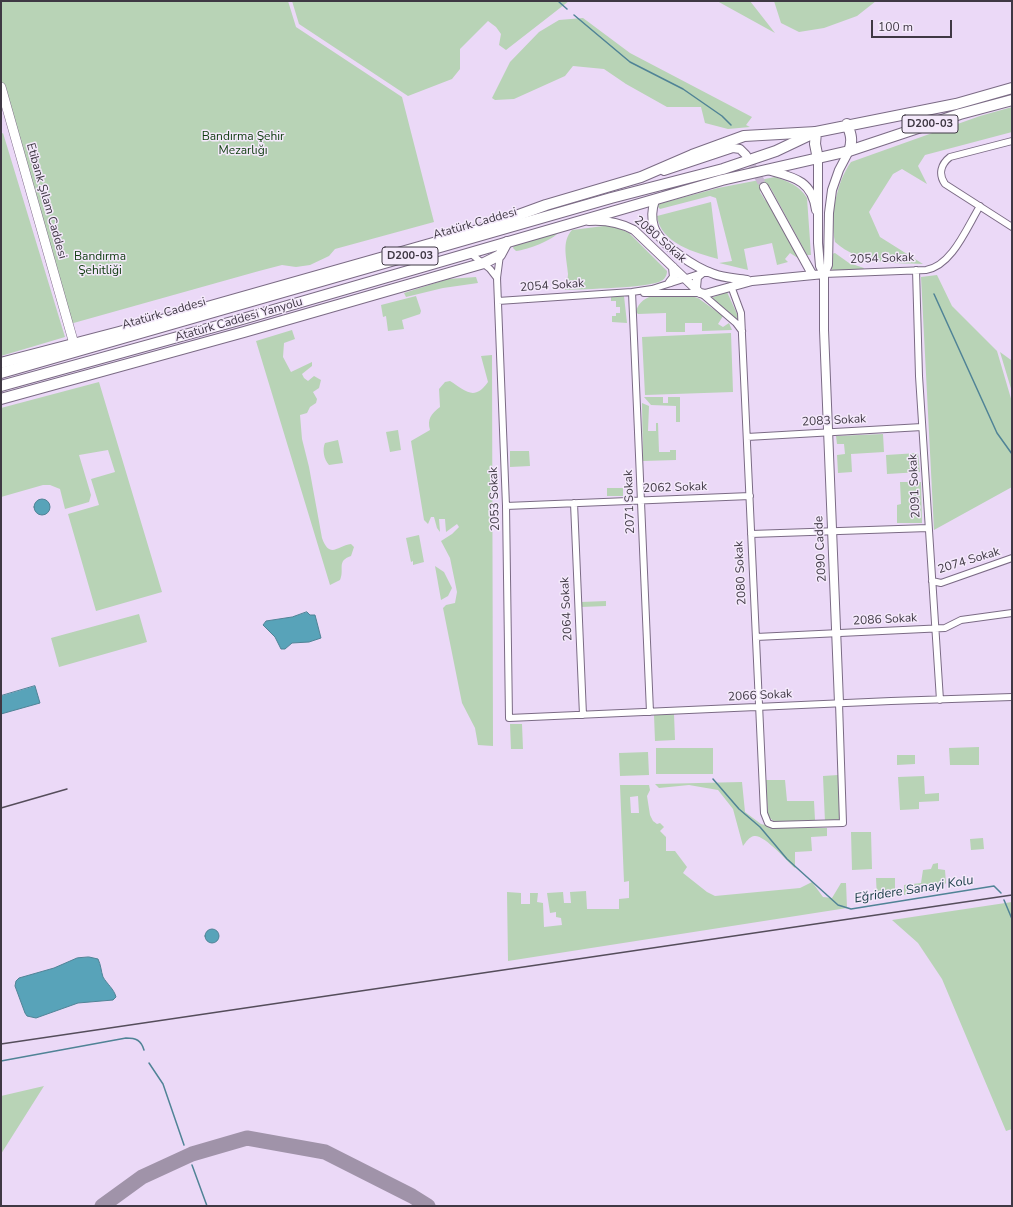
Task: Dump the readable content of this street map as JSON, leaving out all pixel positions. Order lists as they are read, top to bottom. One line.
{"streets":{"main road":["D200-03","Etibank Şılam Caddesi","Atatürk Caddesi","Atatürk Caddesi Yanyolu"],"street":["2080 Sokak","2054 Sokak","2083 Sokak","2091 Sokak","2062 Sokak","2053 Sokak","2071 Sokak","2090 Cadde","2074 Sokak","2064 Sokak","2086 Sokak","2066 Sokak"]},"crossings":[["D200-03","Atatürk Caddesi"],["D200-03","2080 Sokak"],["D200-03","2090 Cadde"],["Etibank Şılam Caddesi","Atatürk Caddesi"],["2080 Sokak","2054 Sokak"],["2080 Sokak","2083 Sokak"],["2080 Sokak","2062 Sokak"],["2080 Sokak","2090 Cadde"],["2080 Sokak","2086 Sokak"],["2080 Sokak","2066 Sokak"],["2054 Sokak","2091 Sokak"],["2054 Sokak","2053 Sokak"],["2054 Sokak","2071 Sokak"],["2054 Sokak","2090 Cadde"],["Atatürk Caddesi Yanyolu","2053 Sokak"],["2083 Sokak","2091 Sokak"],["2083 Sokak","2090 Cadde"],["2091 Sokak","2074 Sokak"],["2091 Sokak","2086 Sokak"],["2091 Sokak","2066 Sokak"],["2062 Sokak","2053 Sokak"],["2062 Sokak","2071 Sokak"],["2062 Sokak","2064 Sokak"],["2053 Sokak","2066 Sokak"],["2071 Sokak","2066 Sokak"],["2090 Cadde","2086 Sokak"],["2090 Cadde","2066 Sokak"],["2064 Sokak","2066 Sokak"]],"water":["Eğridere Sanayi Kolu"],"parks":["Bandırma Şehir Mezarlığı","Bandırma Şehitliği"],"scale_bar":"100 m"}
